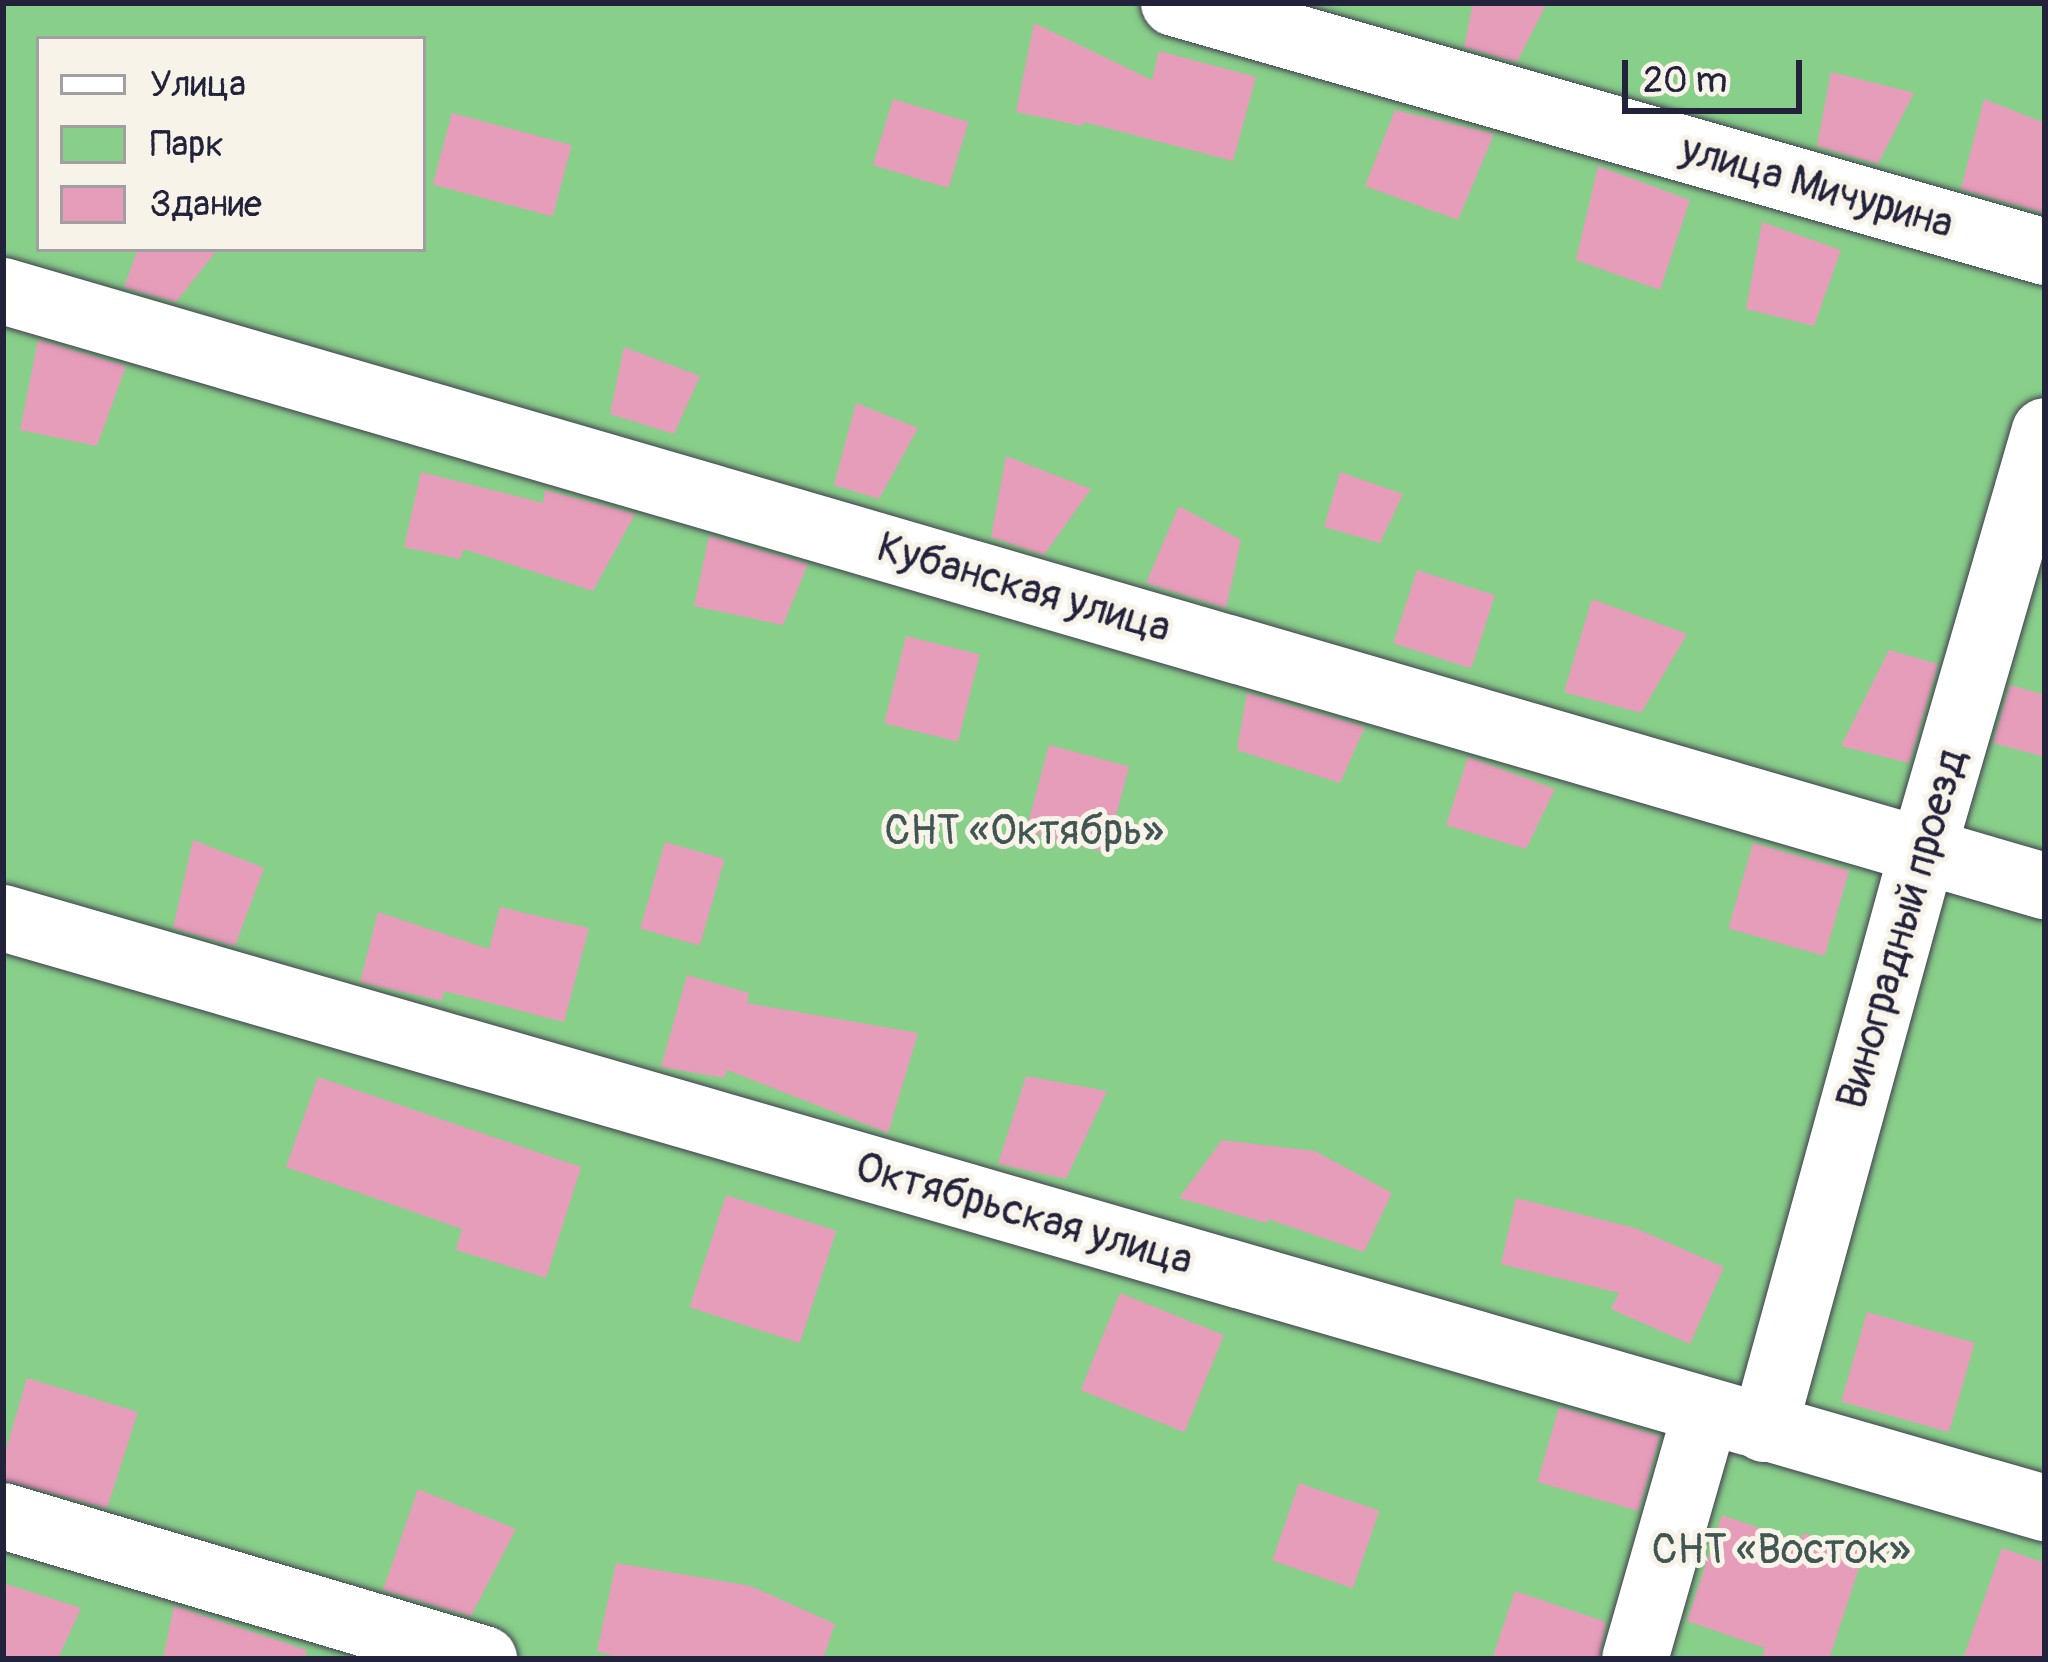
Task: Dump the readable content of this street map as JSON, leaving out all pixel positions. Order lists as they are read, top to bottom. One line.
{"streets":{"street":["улица Мичурина","Кубанская улица","Виноградный проезд","Октябрьская улица"]},"crossings":[["Кубанская улица","Виноградный проезд"],["Виноградный проезд","Октябрьская улица"]],"parks":["СНТ «Октябрь»","СНТ «Восток»"],"legend":["Улица","Парк","Здание"],"scale_bar":"20 m"}
